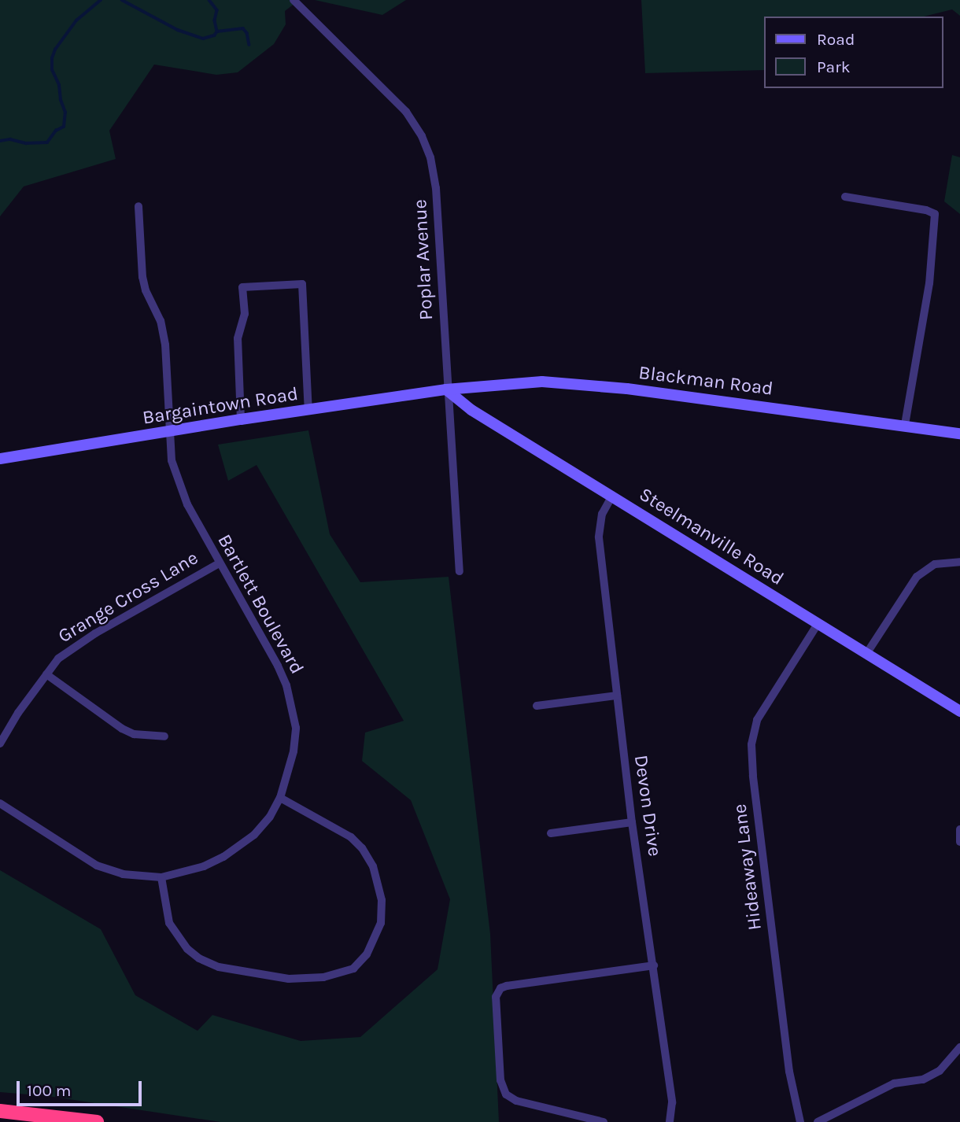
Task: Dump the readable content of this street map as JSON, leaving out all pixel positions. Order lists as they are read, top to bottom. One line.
{"streets":{"main road":["Blackman Road","Bargaintown Road","Steelmanville Road"],"street":["Poplar Avenue","Grange Cross Lane","Bartlett Boulevard","Devon Drive","Hideaway Lane"]},"crossings":[["Poplar Avenue","Blackman Road"],["Poplar Avenue","Bargaintown Road"],["Poplar Avenue","Steelmanville Road"],["Blackman Road","Bargaintown Road"],["Blackman Road","Steelmanville Road"],["Bargaintown Road","Steelmanville Road"],["Bargaintown Road","Bartlett Boulevard"],["Steelmanville Road","Devon Drive"],["Steelmanville Road","Hideaway Lane"],["Grange Cross Lane","Bartlett Boulevard"]],"legend":["Road","Park"],"scale_bar":"100 m"}
